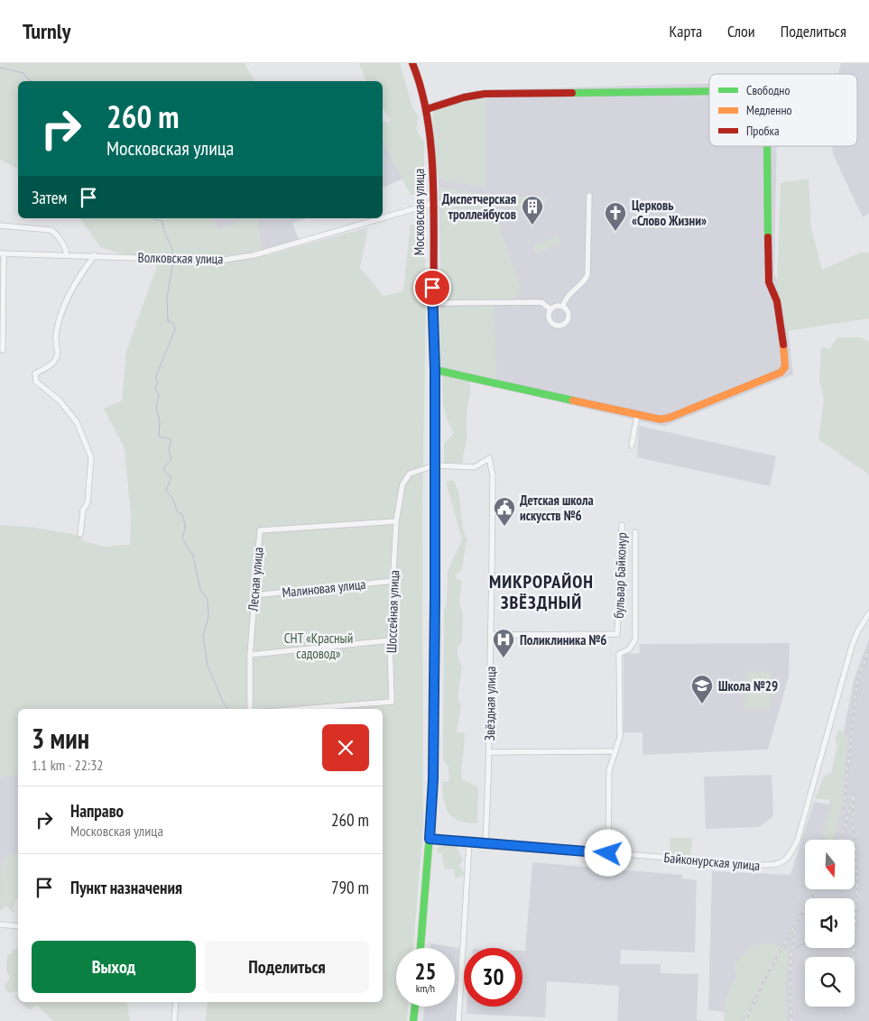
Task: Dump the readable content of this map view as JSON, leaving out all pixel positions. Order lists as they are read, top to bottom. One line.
{"streets":{"street":["Московская улица","Волковская улица","бульвар Байконур","Лесная улица","Малиновая улица","Шоссейная улица","Звёздная улица","Байконурская улица"]},"crossings":[["Московская улица","Волковская улица"],["Московская улица","Шоссейная улица"],["Московская улица","Звёздная улица"],["Московская улица","Байконурская улица"],["бульвар Байконур","Звёздная улица"],["Лесная улица","Малиновая улица"],["Лесная улица","Шоссейная улица"],["Малиновая улица","Шоссейная улица"],["Шоссейная улица","Звёздная улица"],["Звёздная улица","Байконурская улица"]],"districts":["МИКРОРАЙОН ЗВЁЗДНЫЙ"],"parks":["СНТ «Красный садовод»"],"places":{"building":["Диспетчерская троллейбусов"],"church":["Церковь «Слово Жизни»"],"public building":["Детская школа искусств №6"],"hospital":["Поликлиника №6"],"school or university":["Школа №29"]},"legend":["Свободно","Медленно","Пробка"],"north":"bottom","page":{"header":"Turnly","nav":["Карта","Слои","Поделиться"],"turn":["260 m","Московская улица"],"then":"Затем","heading":["3 мин","1.1 km · 22:32"],"list":[{"name":"Направо","note":"Московская улица","value":"260 m"},{"name":"Пункт назначения","value":"790 m"}],"buttons":["Выход","Поделиться"],"speed":"25 km/h","limit":"30"}}
